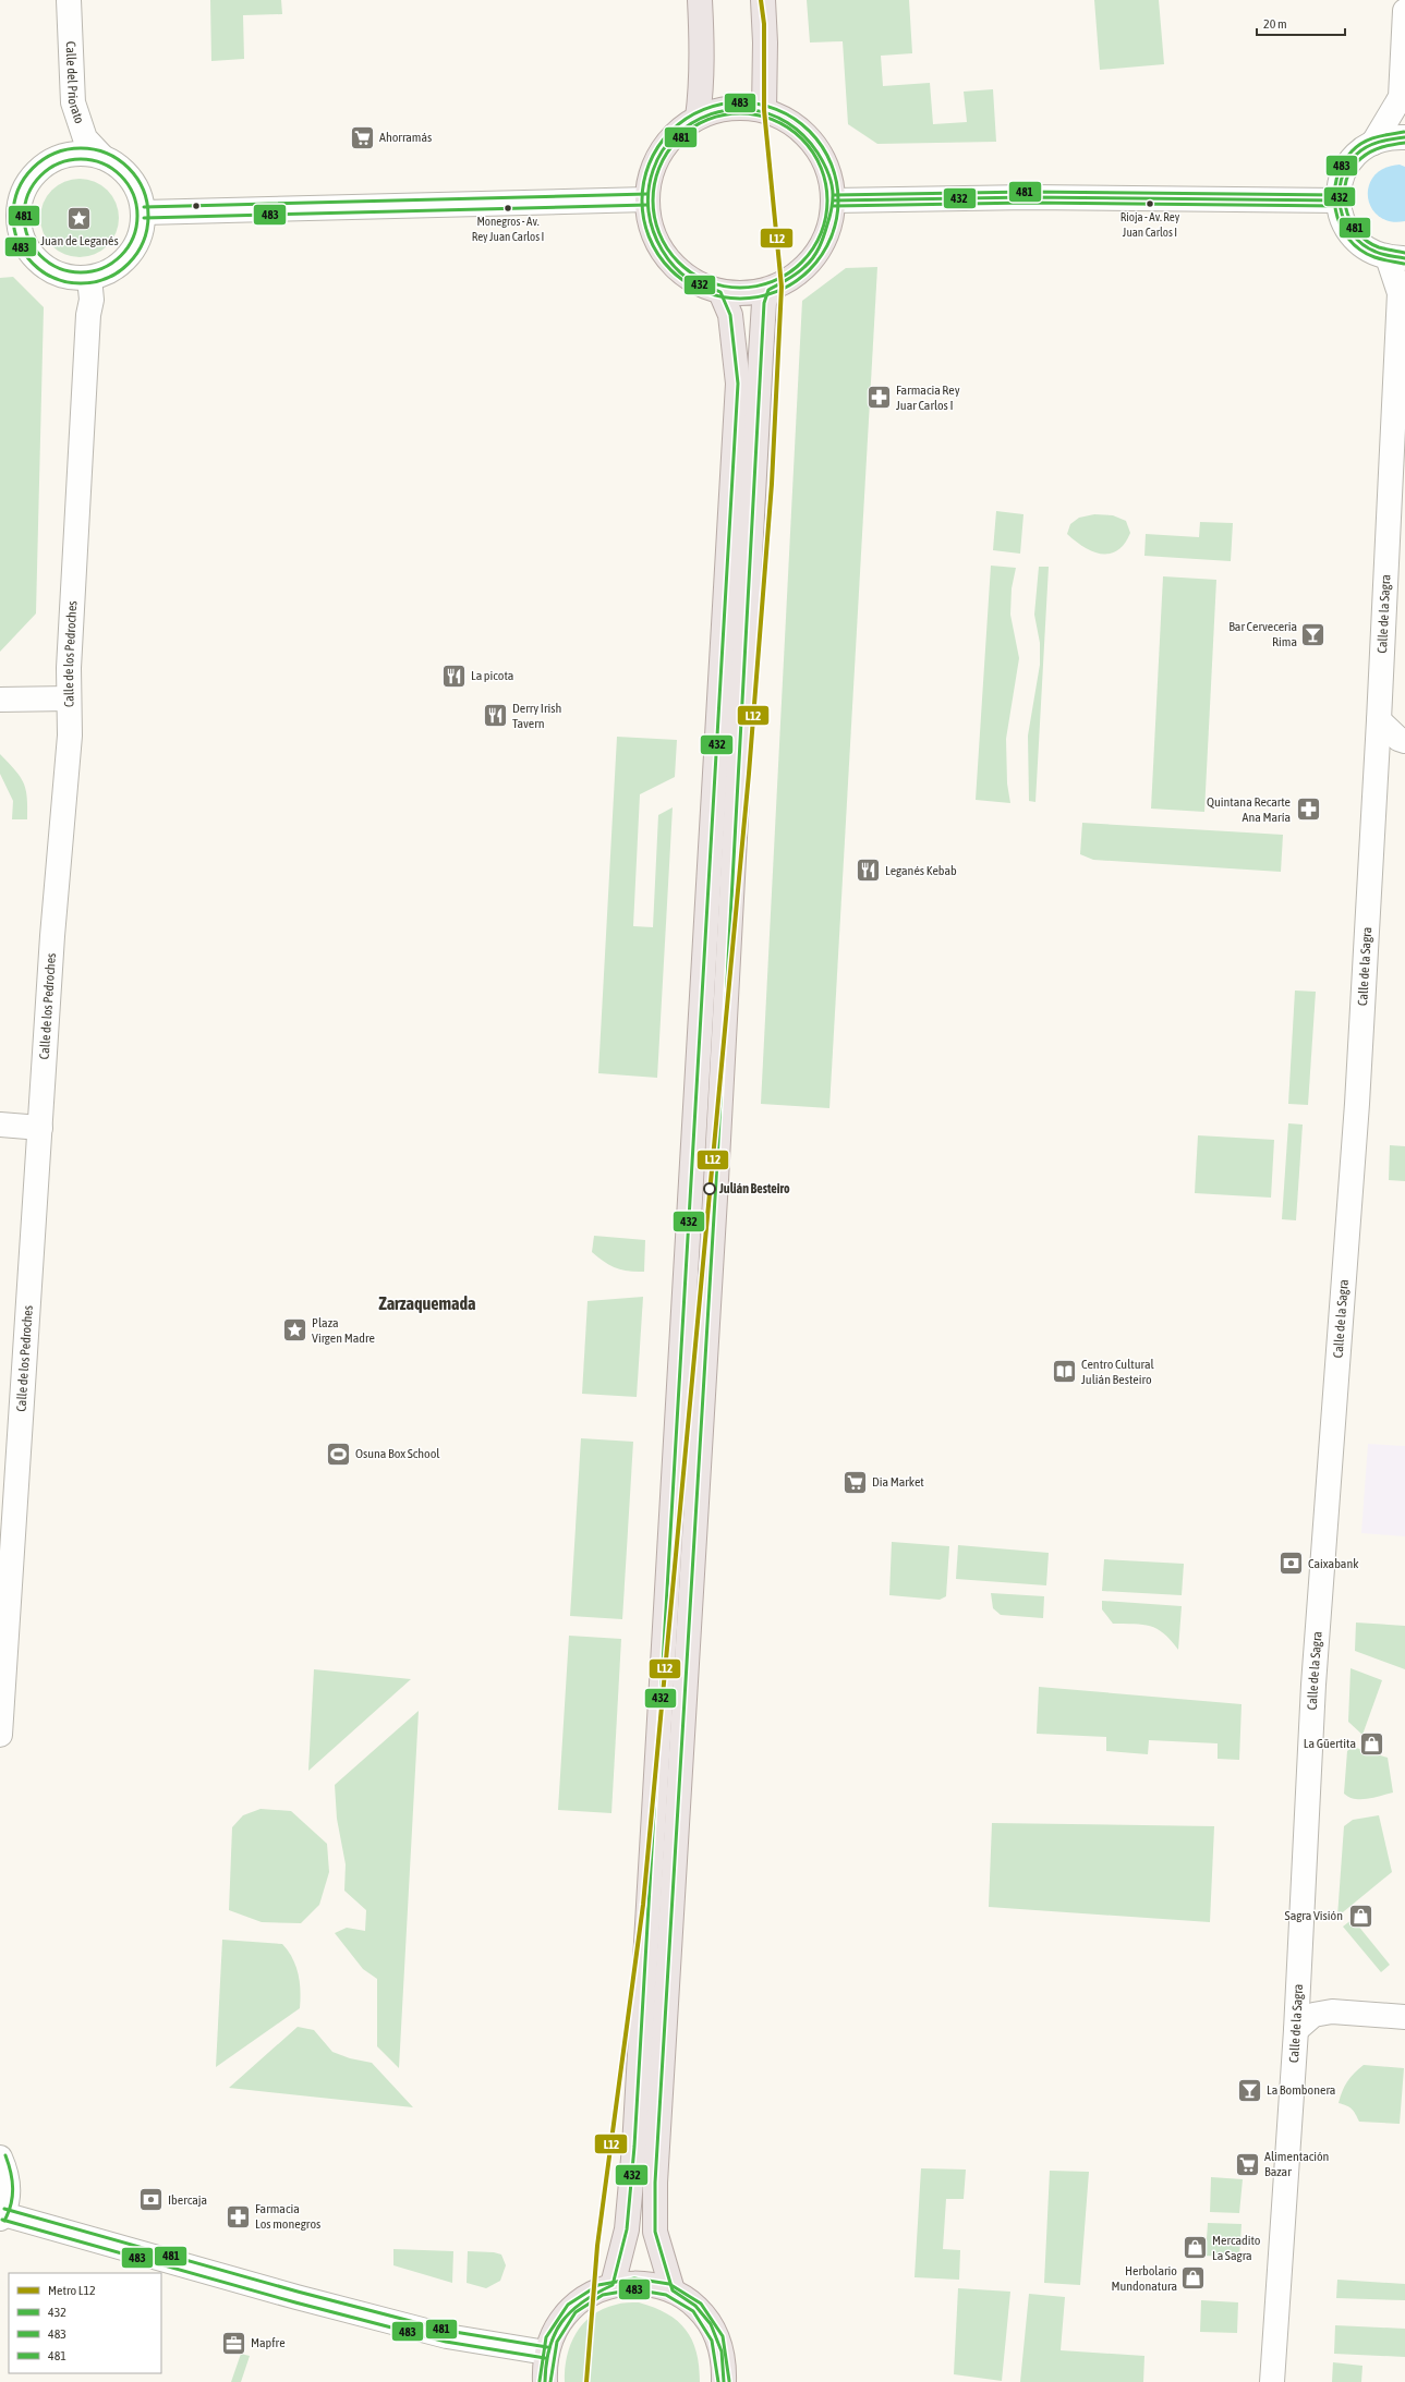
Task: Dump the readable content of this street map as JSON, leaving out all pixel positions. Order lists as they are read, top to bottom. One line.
{"streets":{"street":["Calle del Priorato","Calle de la Sagra","Calle de los Pedroches"]},"crossings":[["Calle del Priorato","Calle de los Pedroches"]],"districts":["Zarzaquemada"],"places":{"supermarket":["Ahorramás","Dia Market","Alimentación Bazar"],"other":["Rioja - Av. Rey Juan Carlos I","Monegros - Av. Rey Juan Carlos I","Julián Besteiro"],"place":["Juan de Leganés","Plaza Virgen Madre"],"pharmacy":["Farmacia Rey Juar Carlos I","Quintana Recarte Ana María","Farmacia Los monegros"],"bar":["Bar Cerveceria Rima","La Bombonera"],"restaurant":["La picota","Derry Irish Tavern","Leganés Kebab"],"library":["Centro Cultural Julián Besteiro"],"sports":["Osuna Box School"],"bank":["Caixabank","Ibercaja"],"shop":["La Güertita","Sagra Visión","Mercadito La Sagra","Herbolario Mundonatura"],"office":["Mapfre"]},"lines":["metro line L12","transit line 483","transit line 432","transit line 481"],"legend":["Metro L12","432","483","481"],"scale_bar":"20 m"}
